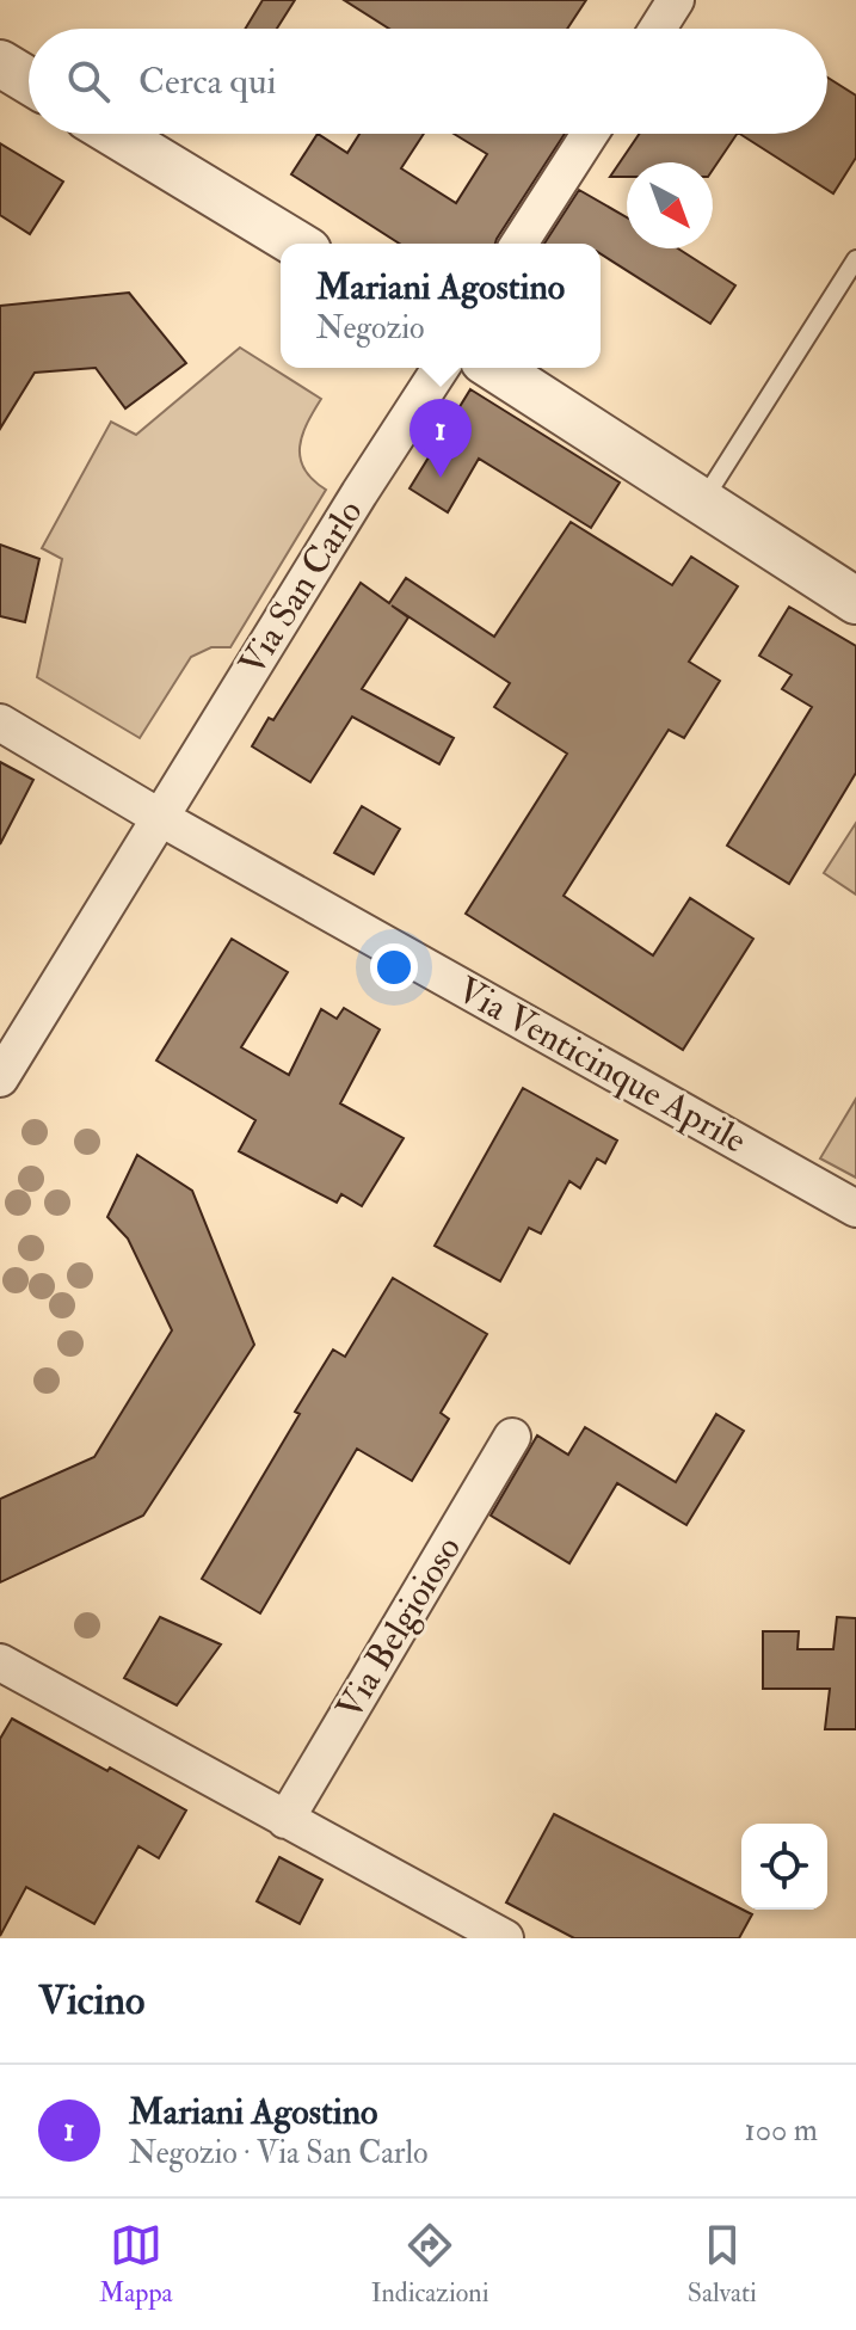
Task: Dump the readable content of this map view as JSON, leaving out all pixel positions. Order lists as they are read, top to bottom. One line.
{"streets":{"street":["Via San Carlo","Via Venticinque Aprile","Via Belgioioso"]},"crossings":[["Via San Carlo","Via Venticinque Aprile"]],"north":"bottom right","page":{"search":"Cerca qui","popup":["Mariani Agostino","Negozio"],"pins":"1","heading":"Vicino","list":[{"mark":"1","name":"Mariani Agostino","note":"Negozio · Via San Carlo","value":"100 m"}],"nav":["Mappa","Indicazioni","Salvati"]}}
